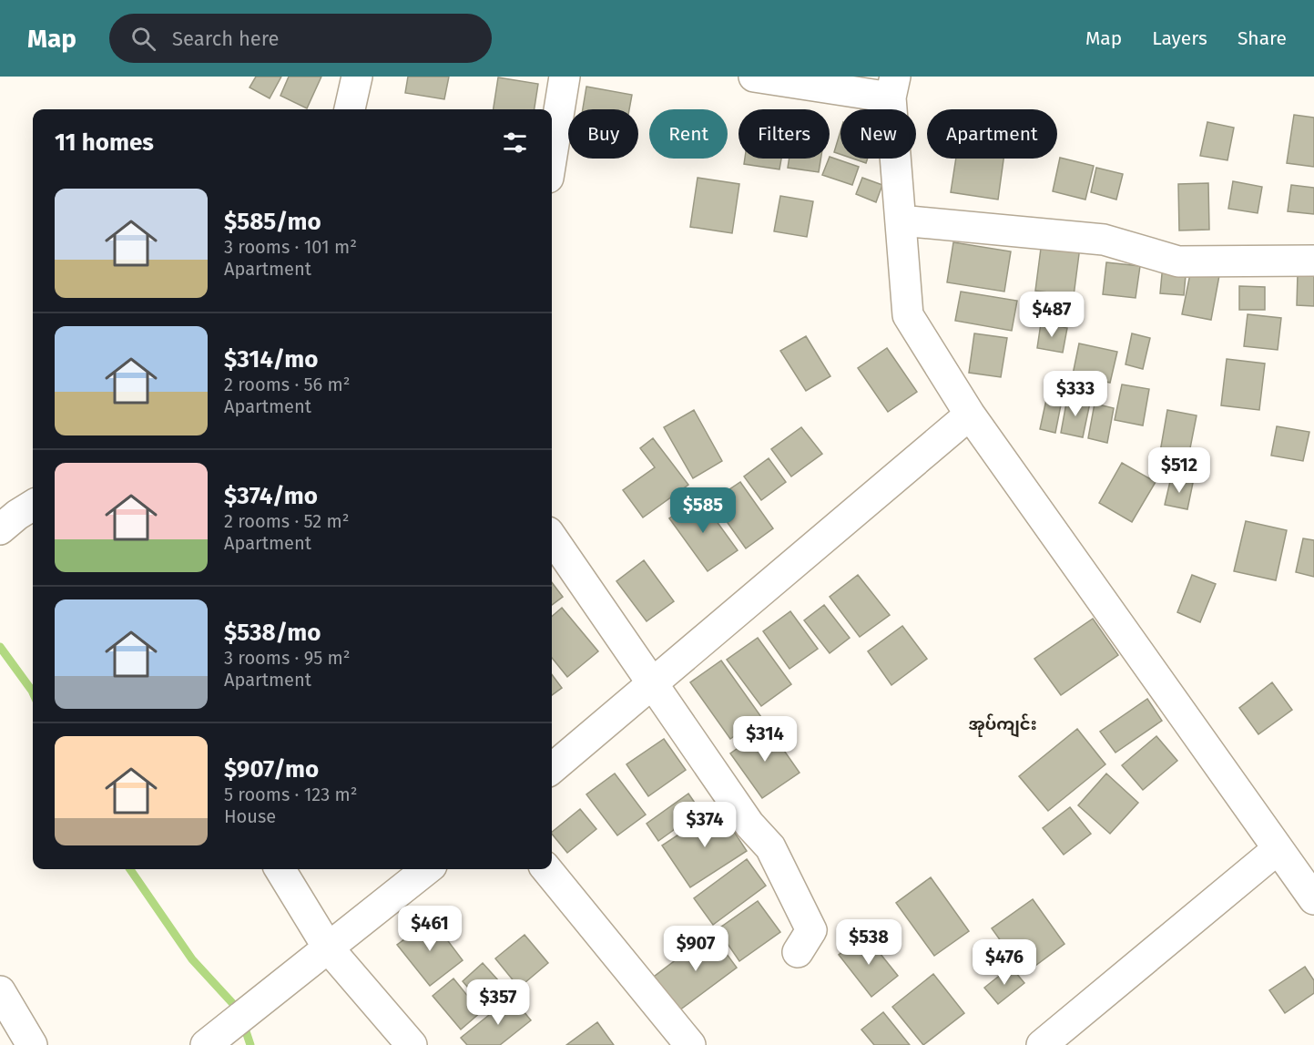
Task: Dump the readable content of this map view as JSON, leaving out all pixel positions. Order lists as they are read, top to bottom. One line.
{"districts":["အုပ်ကျင်း"],"page":{"header":"Map","search":"Search here","nav":["Map","Layers","Share"],"chip":["Buy","Rent","Filters","New","Apartment"],"heading":"11 homes","list":[{"name":"$585/mo","note":"3 rooms · 101 m² · Apartment"},{"name":"$314/mo","note":"2 rooms · 56 m² · Apartment"},{"name":"$374/mo","note":"2 rooms · 52 m² · Apartment"},{"name":"$538/mo","note":"3 rooms · 95 m² · Apartment"},{"name":"$907/mo","note":"5 rooms · 123 m² · House"}],"price":["$487","$333","$512","$585","$314","$374","$461","$538","$907","$476","$357"]}}
